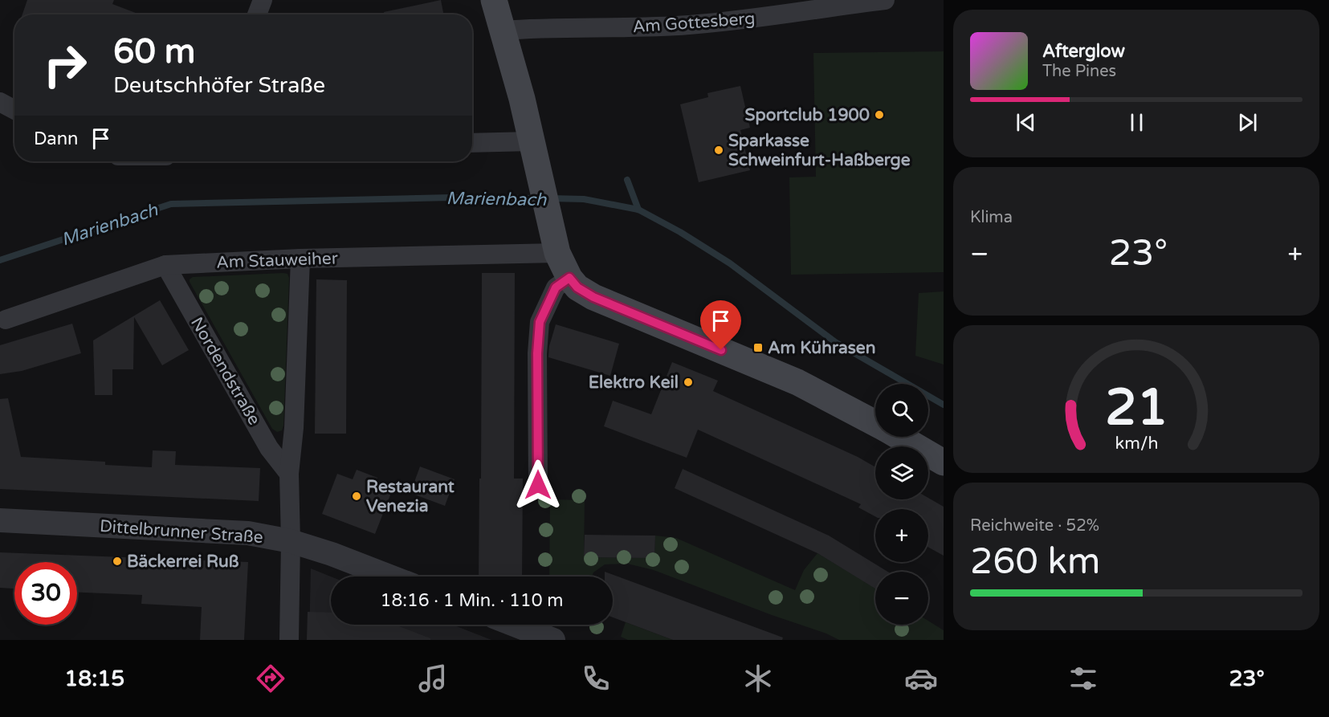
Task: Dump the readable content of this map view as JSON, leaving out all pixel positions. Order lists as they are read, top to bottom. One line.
{"streets":{"street":["Am Gottesberg","Am Stauweiher","Nordendstraße","Dittelbrunner Straße"]},"crossings":[["Am Stauweiher","Nordendstraße"]],"water":["Marienbach"],"places":{"other":["Sportclub 1900","Sparkasse Schweinfurt-Haßberge","Elektro Keil","Restaurant Venezia","Bäckerrei Ruß"],"transit":["Am Kührasen"]},"page":{"turn":["60 m","Deutschhöfer Straße"],"song":["Afterglow","The Pines"],"then":"Dann","tile":["Klima",["Reichweite · 52%","260 km"]],"heat":["−","23°","+"],"map_buttons":["+","−"],"limit":"30","trip":"18:16 · 1 Min. · 110 m","tabs":["18:15","23°"],"gauge":["21","km/h"]}}
